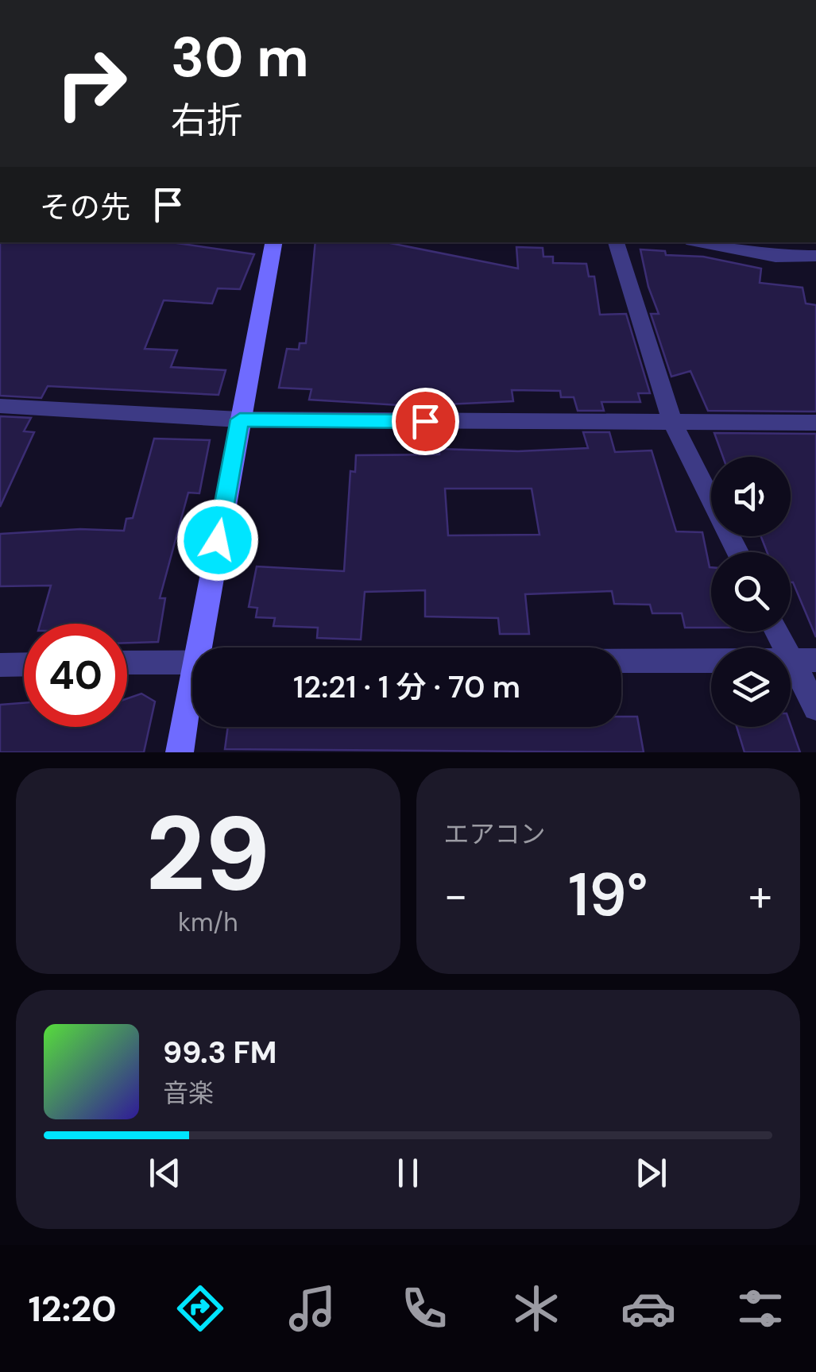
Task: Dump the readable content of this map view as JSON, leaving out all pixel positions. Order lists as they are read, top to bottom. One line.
{"page":{"turn":["30 m","右折"],"then":"その先","limit":"40","trip":"12:21 · 1 分 · 70 m","tile":[["29","km/h"],"エアコン"],"heat":["−","19°","+"],"song":["99.3 FM","音楽"],"tabs":"12:20"}}
